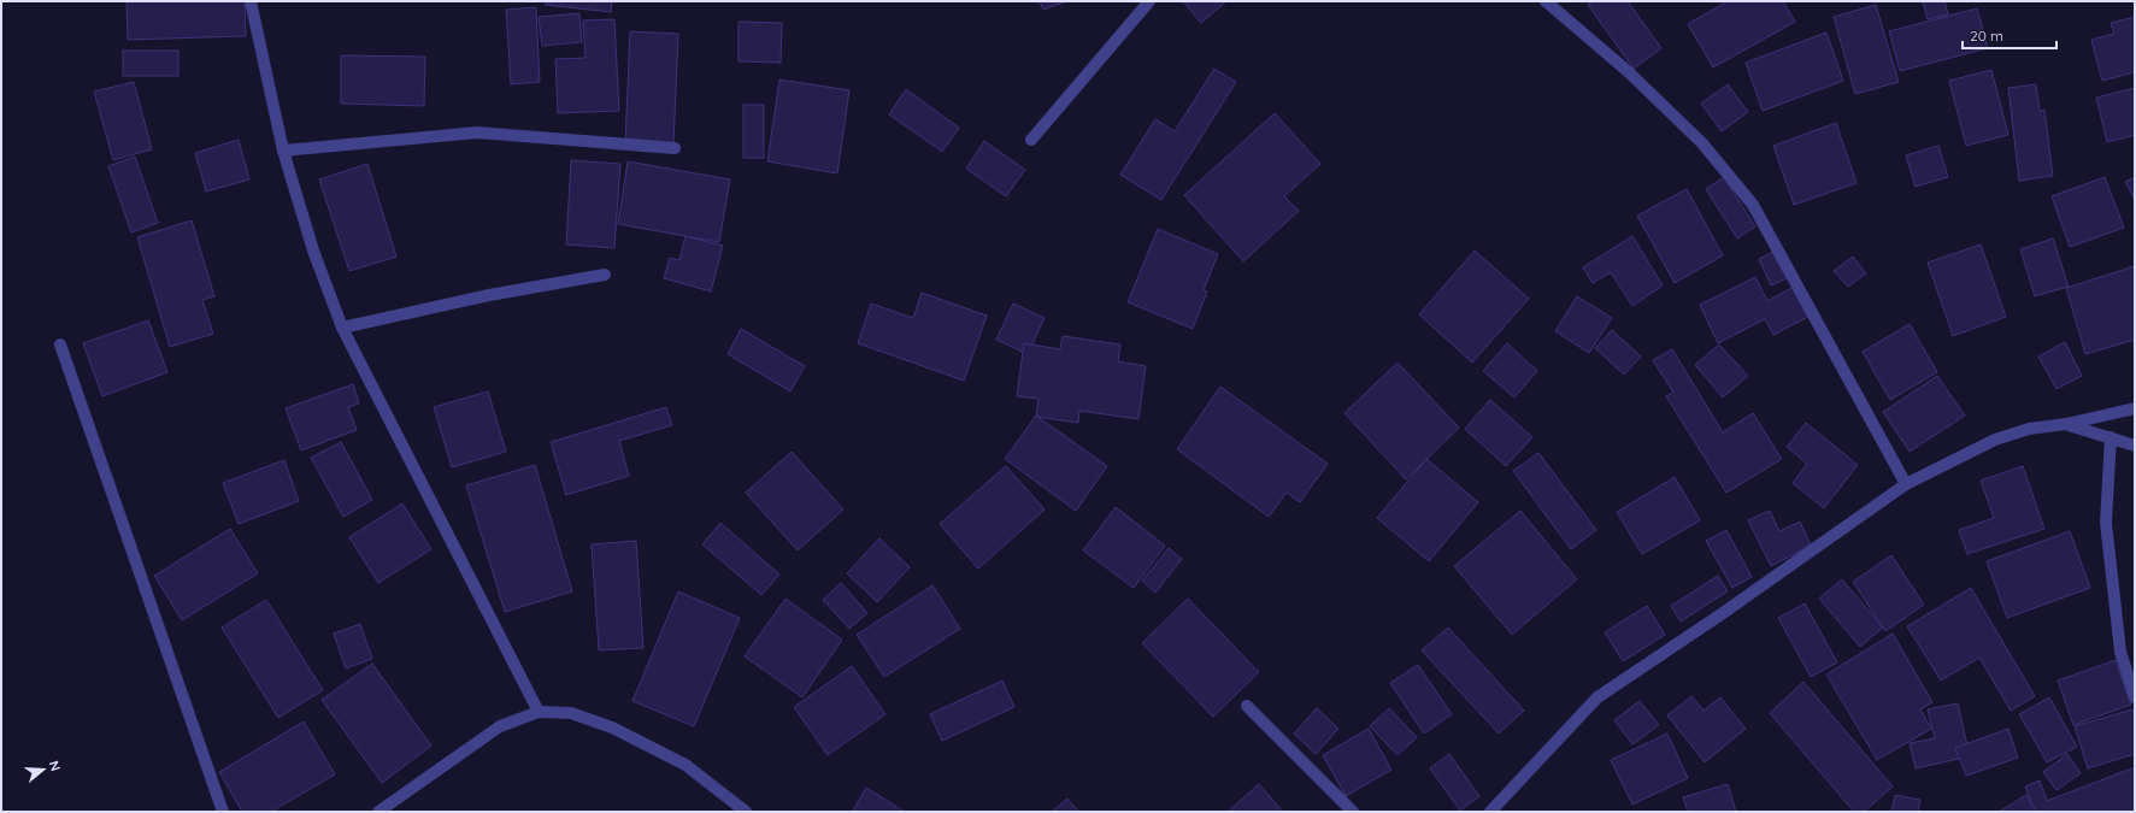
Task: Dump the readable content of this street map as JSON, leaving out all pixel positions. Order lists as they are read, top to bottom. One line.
{"scale_bar":"20 m","north":"right"}
